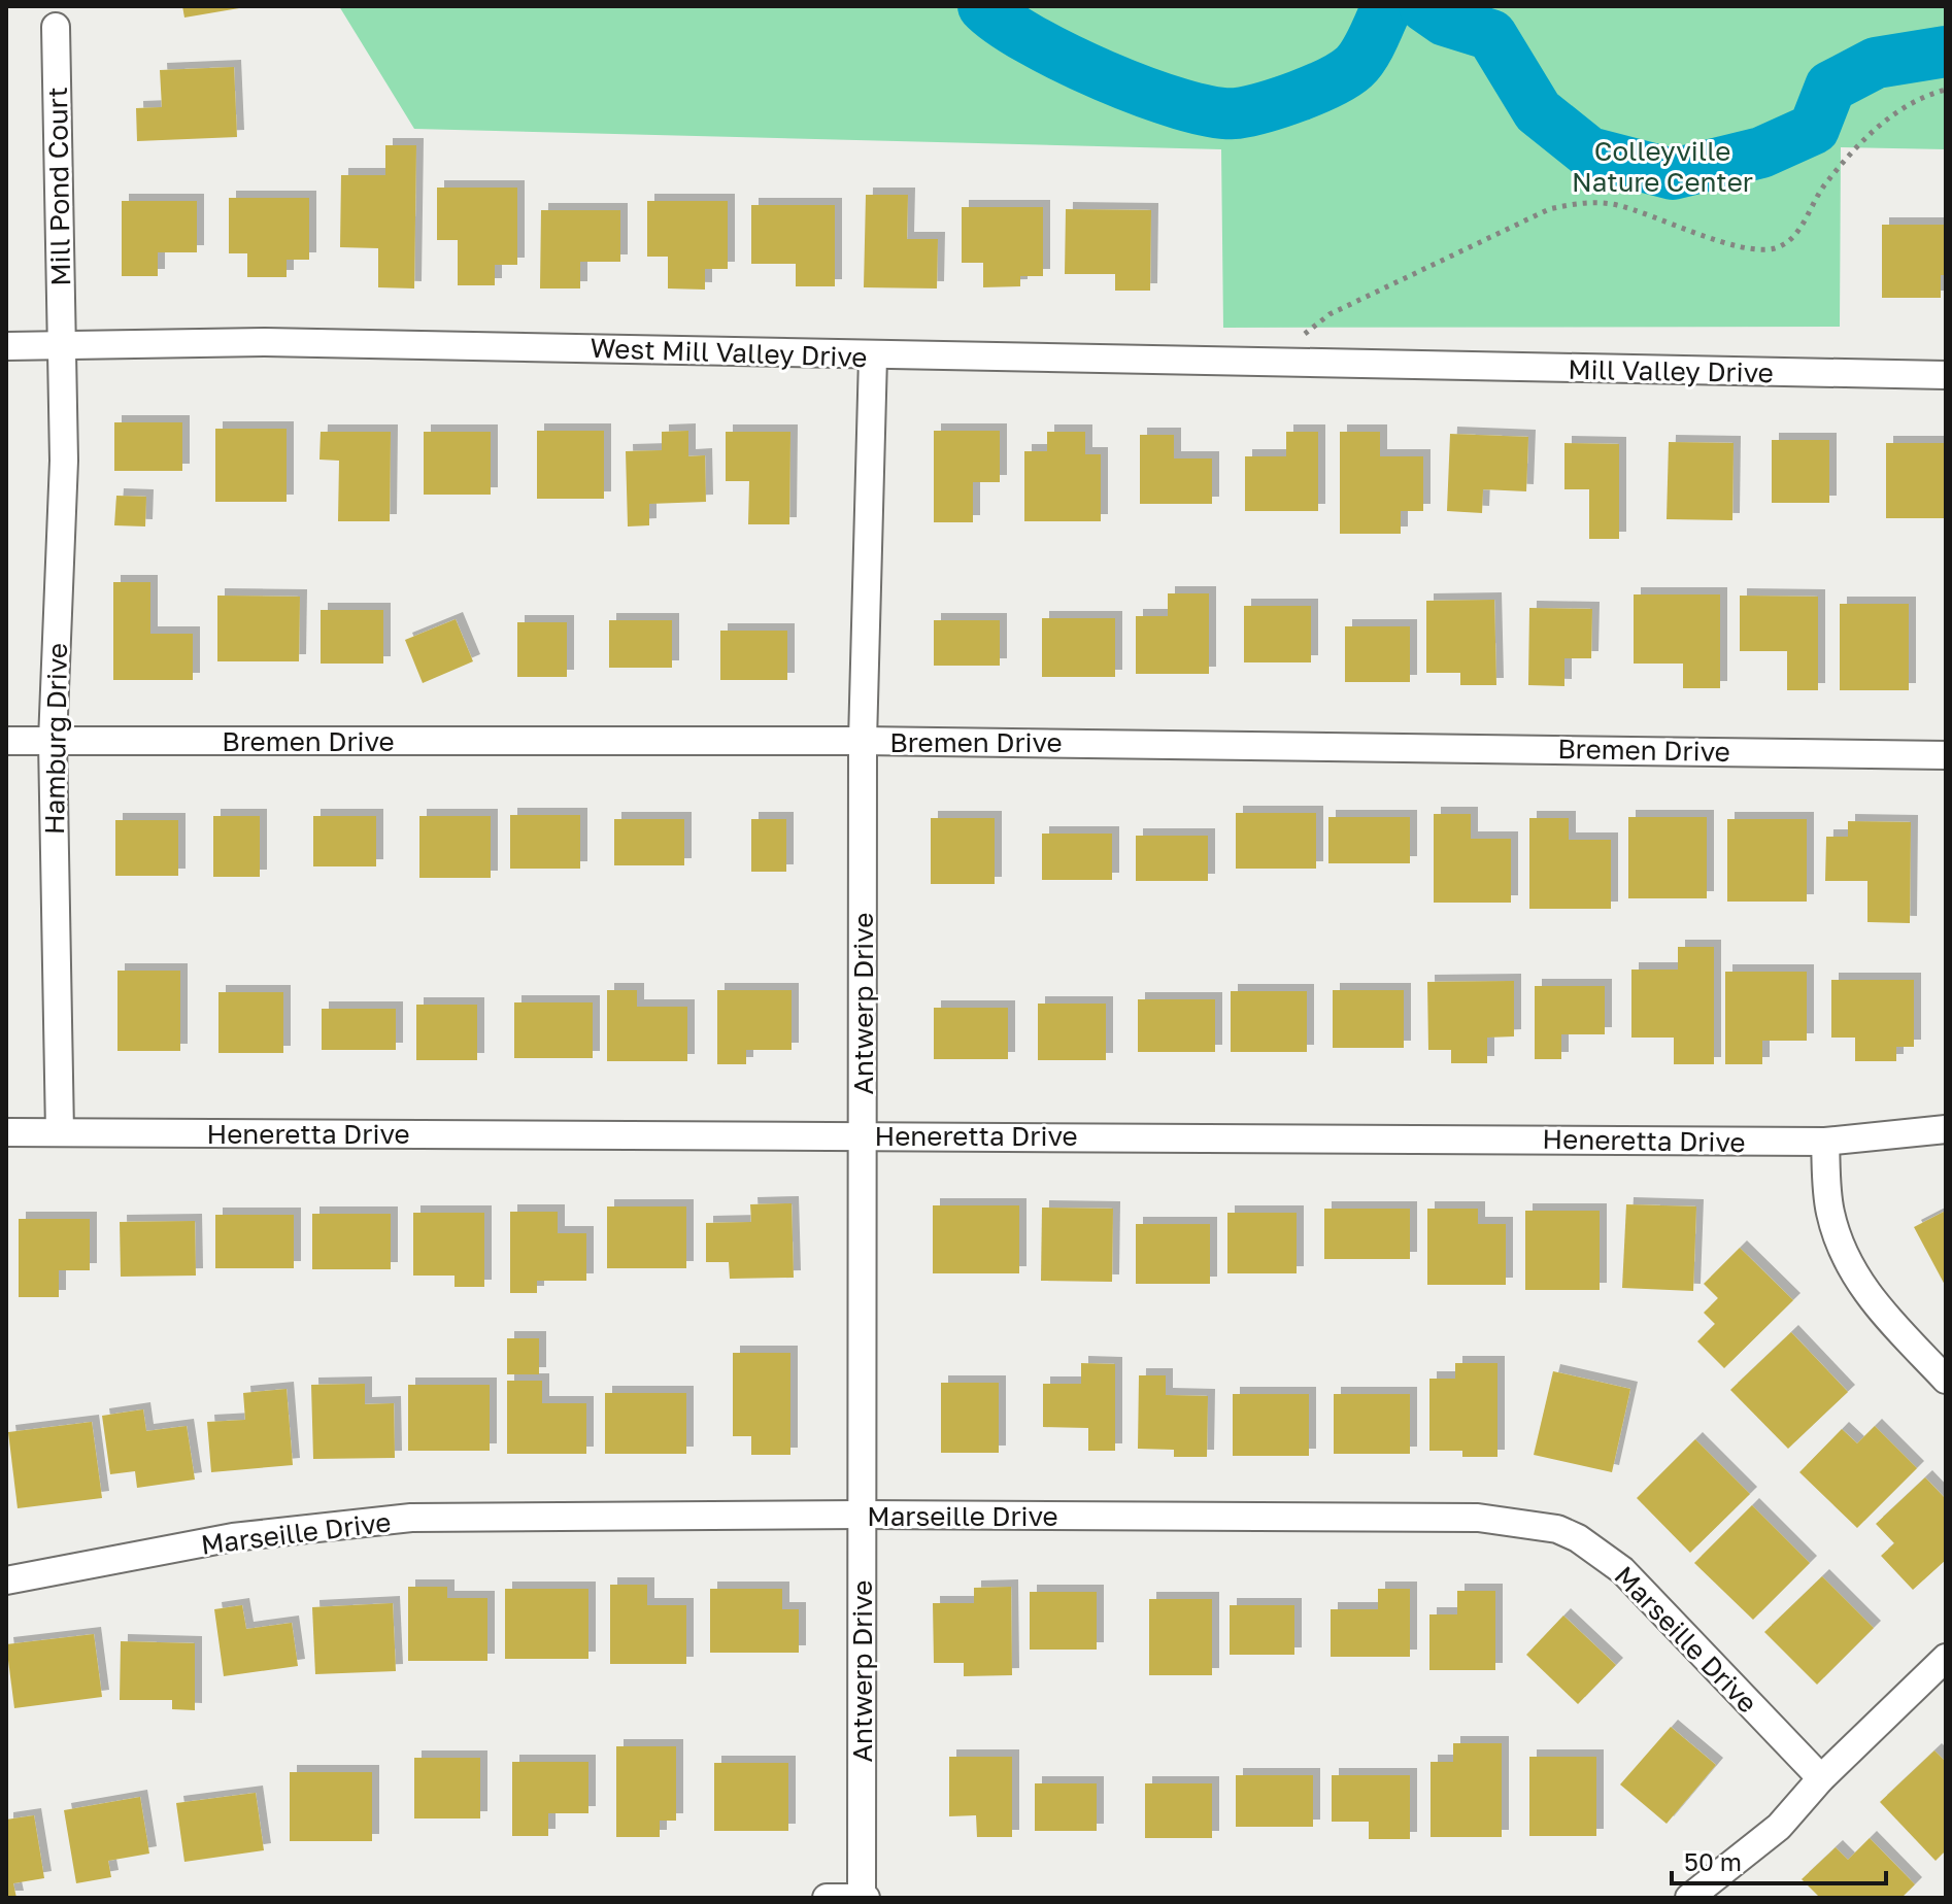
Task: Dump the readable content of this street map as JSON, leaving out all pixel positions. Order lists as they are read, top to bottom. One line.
{"streets":{"street":["Mill Pond Court","West Mill Valley Drive","Mill Valley Drive","Hamburg Drive","Bremen Drive","Antwerp Drive","Heneretta Drive","Marseille Drive"]},"crossings":[["Mill Pond Court","West Mill Valley Drive"],["Mill Pond Court","Hamburg Drive"],["West Mill Valley Drive","Mill Valley Drive"],["West Mill Valley Drive","Hamburg Drive"],["West Mill Valley Drive","Antwerp Drive"],["Hamburg Drive","Bremen Drive"],["Hamburg Drive","Heneretta Drive"],["Bremen Drive","Antwerp Drive"],["Antwerp Drive","Heneretta Drive"],["Antwerp Drive","Marseille Drive"]],"parks":["Colleyville Nature Center"],"scale_bar":"50 m"}
